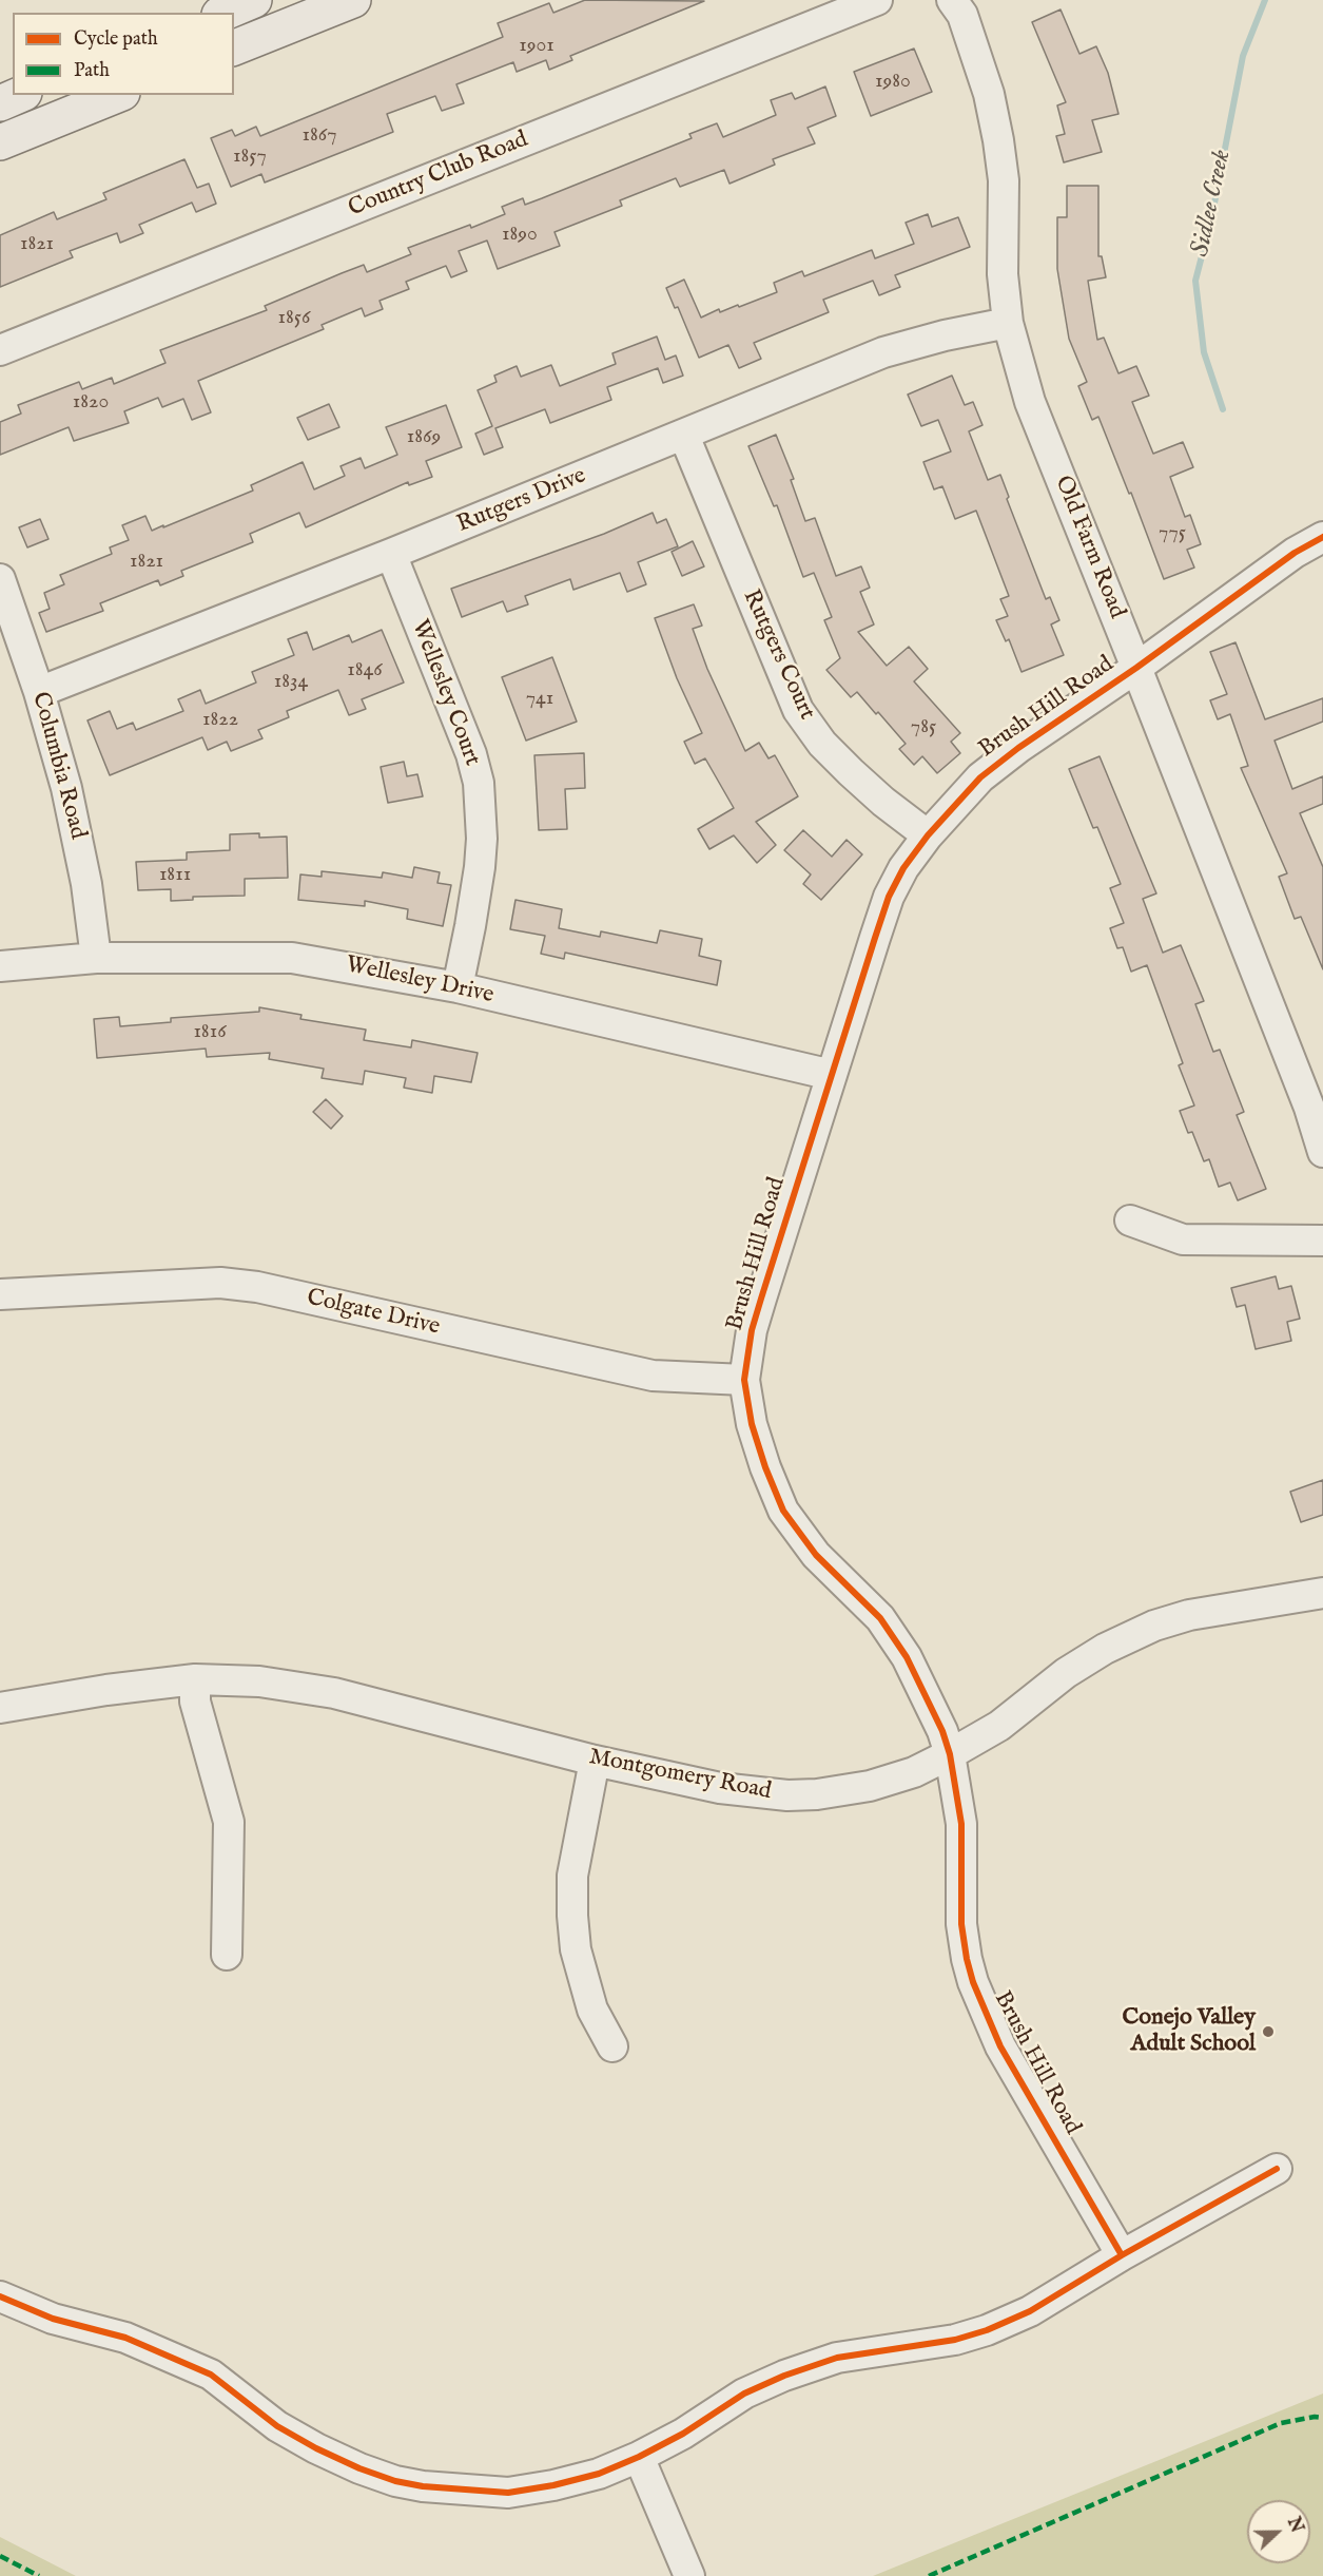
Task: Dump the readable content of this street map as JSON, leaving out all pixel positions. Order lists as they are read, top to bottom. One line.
{"streets":{"street":["Country Club Road","Rutgers Drive","Old Farm Road","Rutgers Court","Wellesley Court","Brush Hill Road","Columbia Road","Wellesley Drive","Colgate Drive","Montgomery Road"]},"crossings":[["Rutgers Drive","Old Farm Road"],["Rutgers Drive","Rutgers Court"],["Rutgers Drive","Wellesley Court"],["Rutgers Drive","Columbia Road"],["Old Farm Road","Brush Hill Road"],["Rutgers Court","Brush Hill Road"],["Wellesley Court","Wellesley Drive"],["Brush Hill Road","Wellesley Drive"],["Brush Hill Road","Colgate Drive"],["Brush Hill Road","Montgomery Road"],["Columbia Road","Wellesley Drive"]],"water":["Sidlee Creek"],"places":["Conejo Valley Adult School"],"house_numbers":["1901","1980","1867","1857","1890","1821","1856","1820","1869","775","1821","1846","1834","741","1822","785","1811","1816"],"legend":["Cycle path","Path"],"north":"right"}
